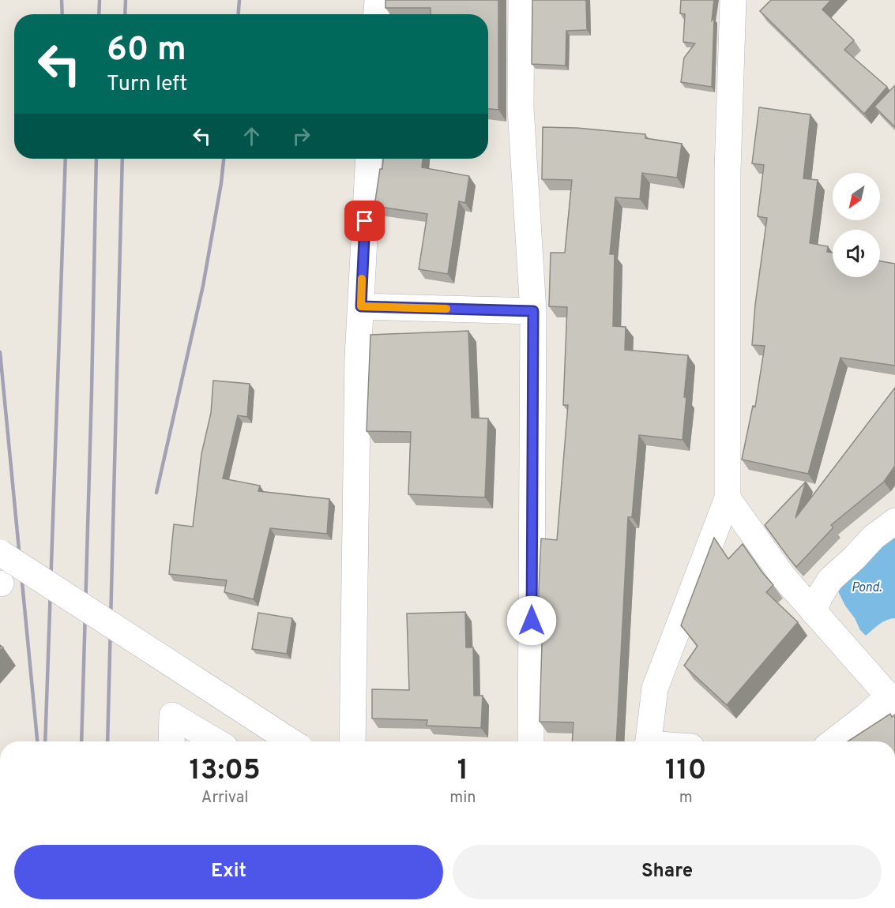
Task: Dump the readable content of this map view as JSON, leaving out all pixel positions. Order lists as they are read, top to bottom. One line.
{"water":["Pond."],"north":"bottom left","page":{"turn":["60 m","Turn left"],"eta":["13:05","Arrival","1","min","110","m"],"buttons":["Exit","Share"]}}
